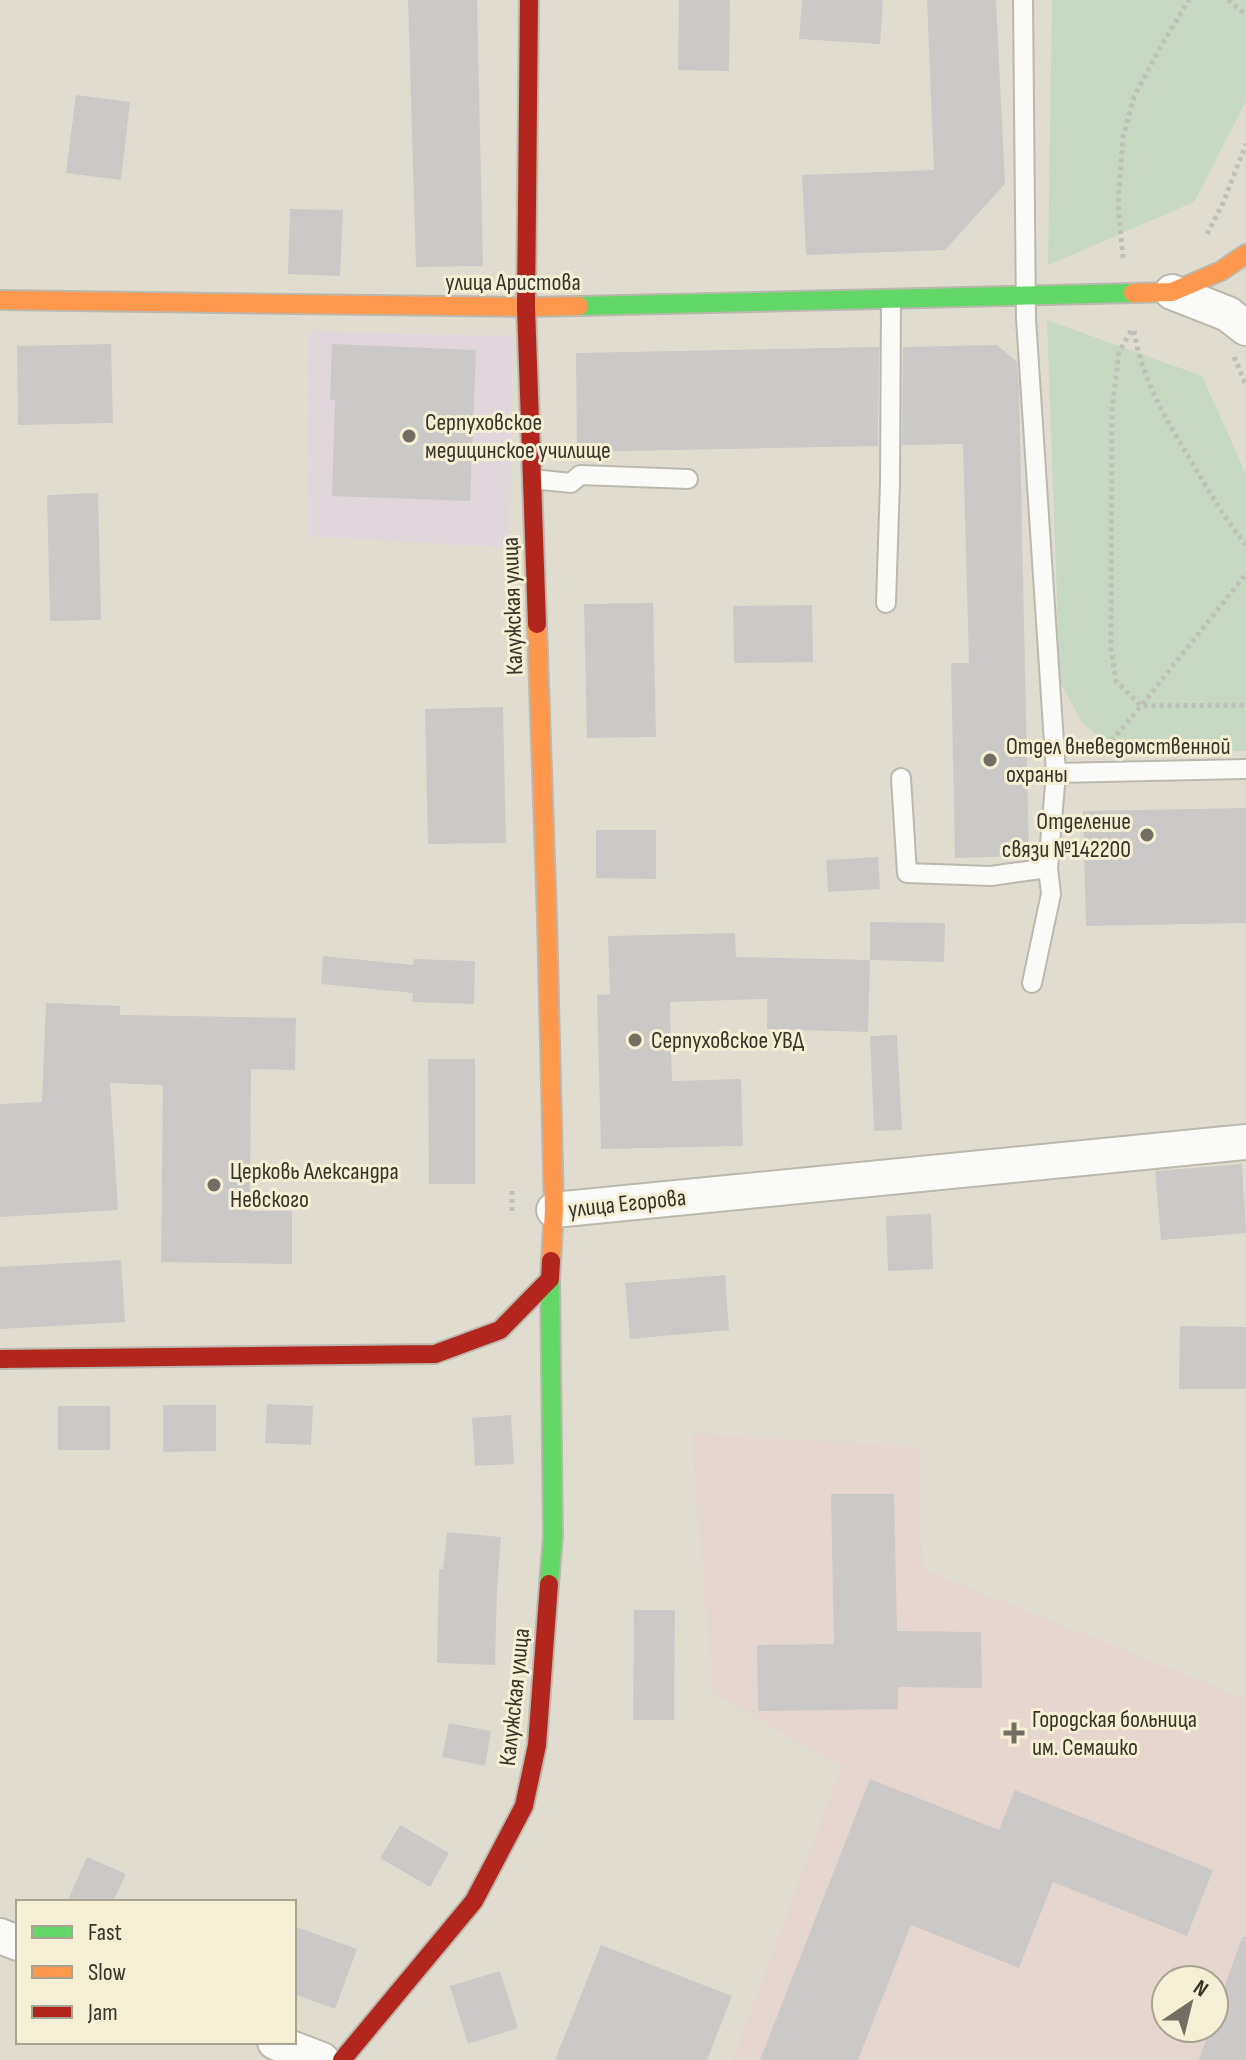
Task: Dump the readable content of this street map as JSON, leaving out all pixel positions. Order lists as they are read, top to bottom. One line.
{"streets":{"street":["улица Аристова","Калужская улица","улица Егорова"]},"crossings":[["улица Аристова","Калужская улица"],["Калужская улица","улица Егорова"]],"places":{"other":["Серпуховское медицинское училище","Отдел вневедомственной охраны","Отделение связи №142200","Серпуховское УВД","Церковь Александра Невского"],"health":["Городская больница им. Семашко"]},"legend":["Fast","Slow","Jam"],"north":"top right"}
